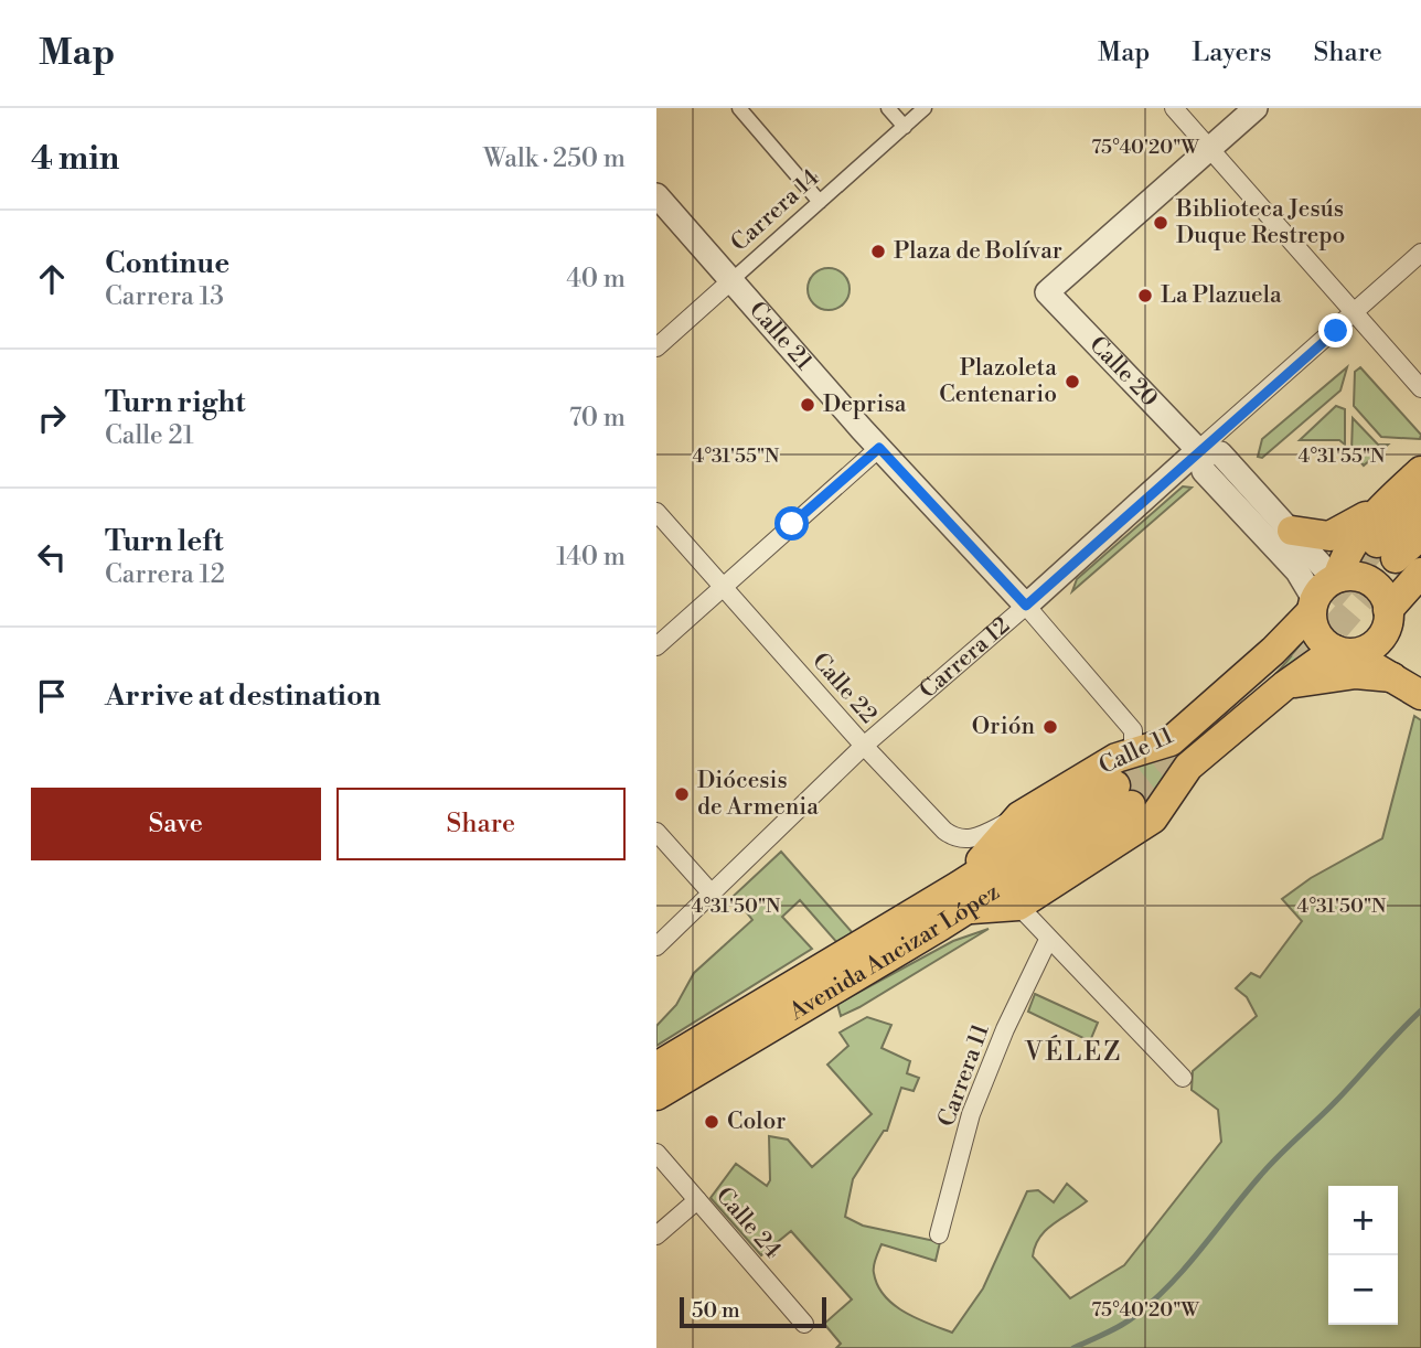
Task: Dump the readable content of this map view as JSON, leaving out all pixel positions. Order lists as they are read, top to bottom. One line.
{"streets":{"main road":["Calle 11","Avenida Ancizar López"],"street":["Carrera 14","Calle 21","Calle 20","Carrera 12","Calle 22","Carrera 11","Calle 24"]},"crossings":[["Carrera 14","Calle 21"],["Calle 21","Carrera 12"],["Calle 21","Calle 11"],["Calle 20","Carrera 12"],["Calle 20","Calle 11"],["Carrera 12","Calle 22"],["Calle 22","Calle 11"],["Calle 11","Avenida Ancizar López"]],"districts":["VÉLEZ"],"places":["Biblioteca Jesús Duque Restrepo","Plaza de Bolívar","La Plazuela","Plazoleta Centenario","Deprisa","Orión","Diócesis de Armenia","Color"],"scale_bar":"50 m","page":{"header":"Map","nav":["Map","Layers","Share"],"heading":["4 min","Walk · 250 m"],"list":[["Continue","Carrera 13","40 m"],["Turn right","Calle 21","70 m"],["Turn left","Carrera 12","140 m"],"Arrive at destination"],"buttons":["Save","Share"],"map_buttons":["+","−"],"scale":"50 m"},"coordinates":["75°40'20\"W","4°31'55\"N","4°31'50\"N"]}
